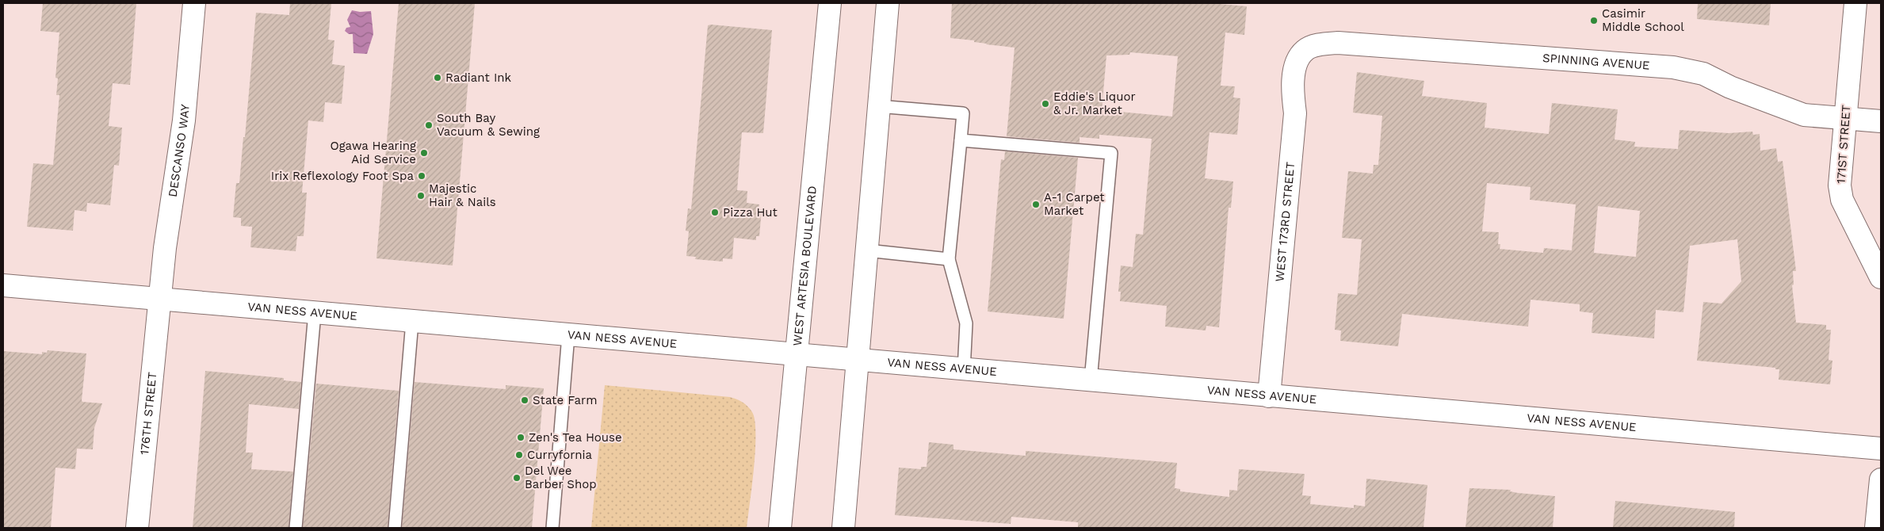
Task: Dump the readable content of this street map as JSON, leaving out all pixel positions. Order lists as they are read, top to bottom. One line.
{"streets":{"main road":["SPINNING AVENUE","171ST STREET","DESCANSO WAY","WEST 173RD STREET","WEST ARTESIA BOULEVARD","VAN NESS AVENUE","176TH STREET"]},"crossings":[["SPINNING AVENUE","171ST STREET"],["SPINNING AVENUE","WEST 173RD STREET"],["DESCANSO WAY","VAN NESS AVENUE"],["DESCANSO WAY","176TH STREET"],["WEST 173RD STREET","VAN NESS AVENUE"],["WEST ARTESIA BOULEVARD","VAN NESS AVENUE"],["VAN NESS AVENUE","176TH STREET"]],"places":["Casimir Middle School","Radiant Ink","Eddie's Liquor & Jr. Market","South Bay Vacuum & Sewing","Ogawa Hearing Aid Service","Irix Reflexology Foot Spa","Majestic Hair & Nails","A-1 Carpet Market","Pizza Hut","State Farm","Zen's Tea House","Curryfornia","Del Wee Barber Shop"]}
